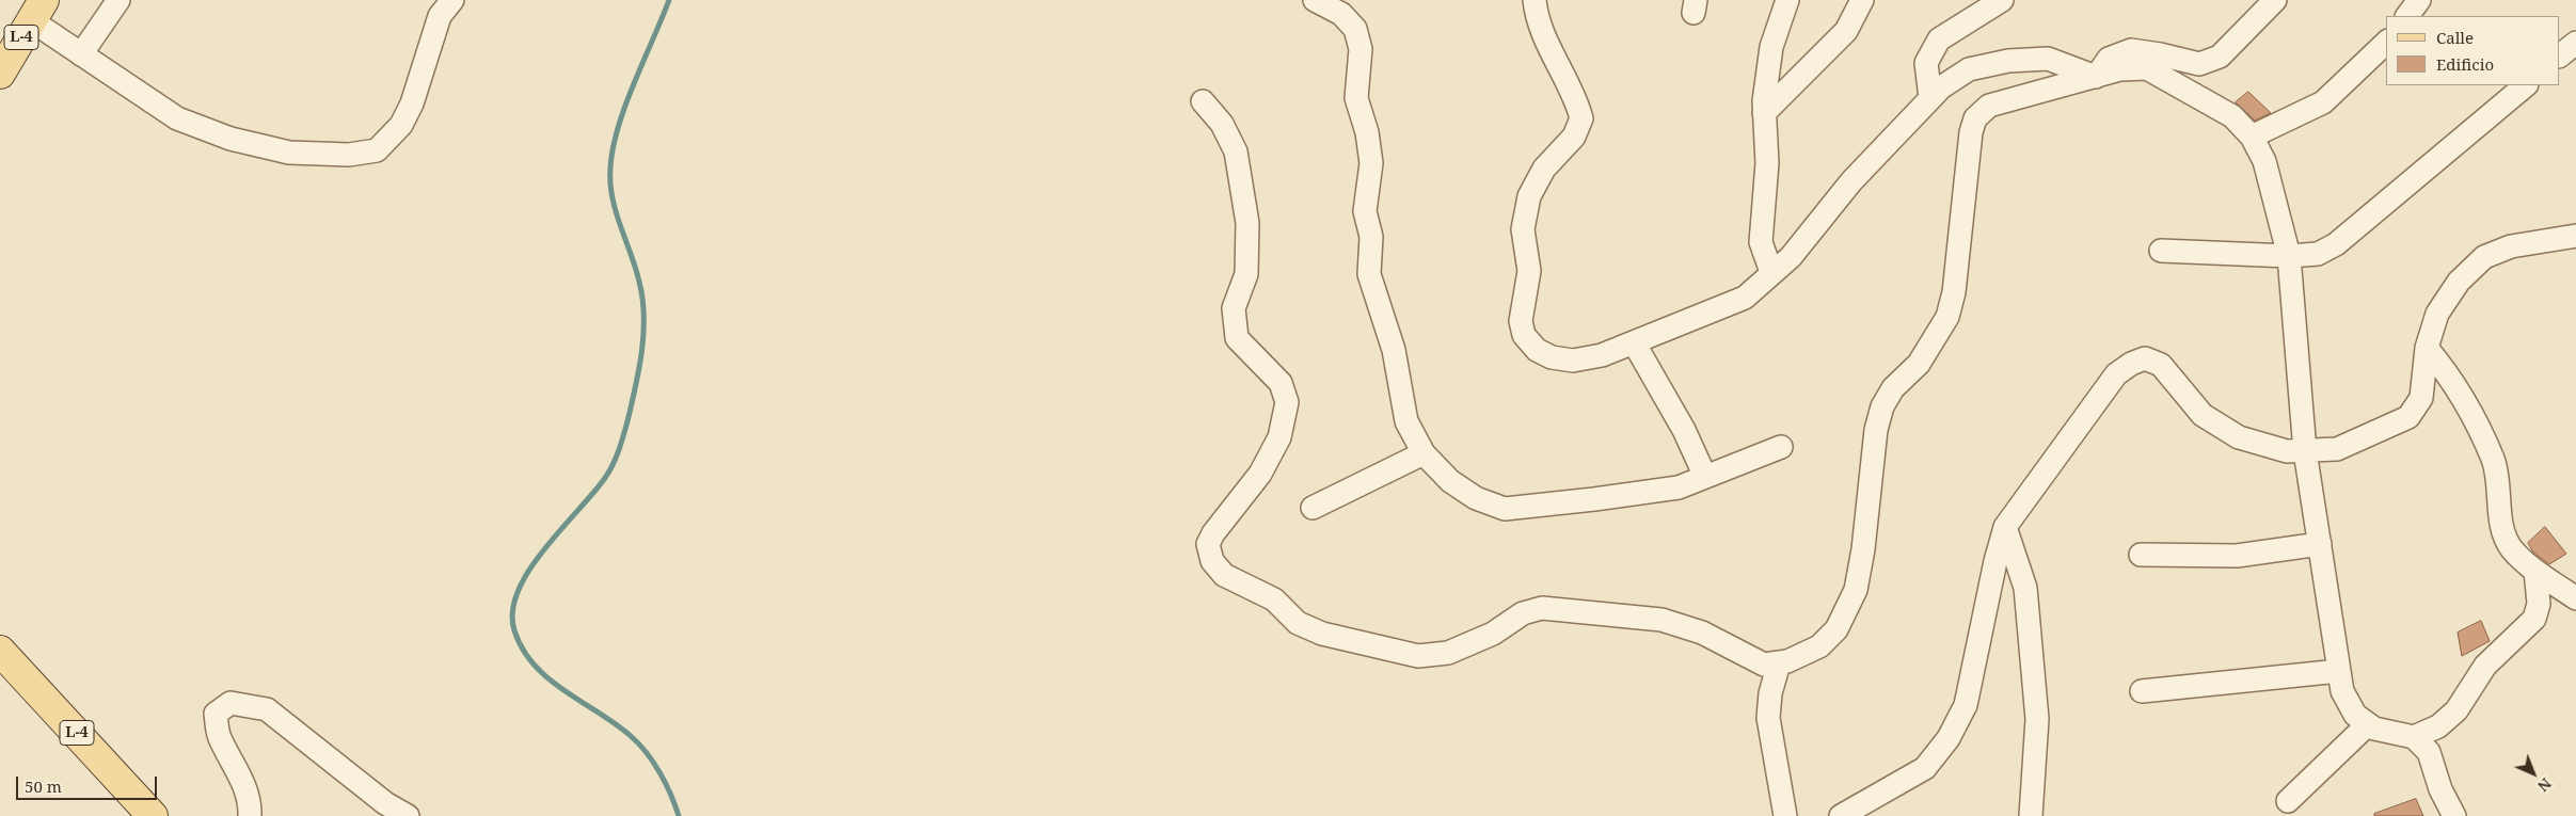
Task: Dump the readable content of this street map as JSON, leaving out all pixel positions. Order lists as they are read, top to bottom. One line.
{"streets":{"main road":["L-4"]},"legend":["Calle","Edificio"],"scale_bar":"50 m","north":"bottom right"}
